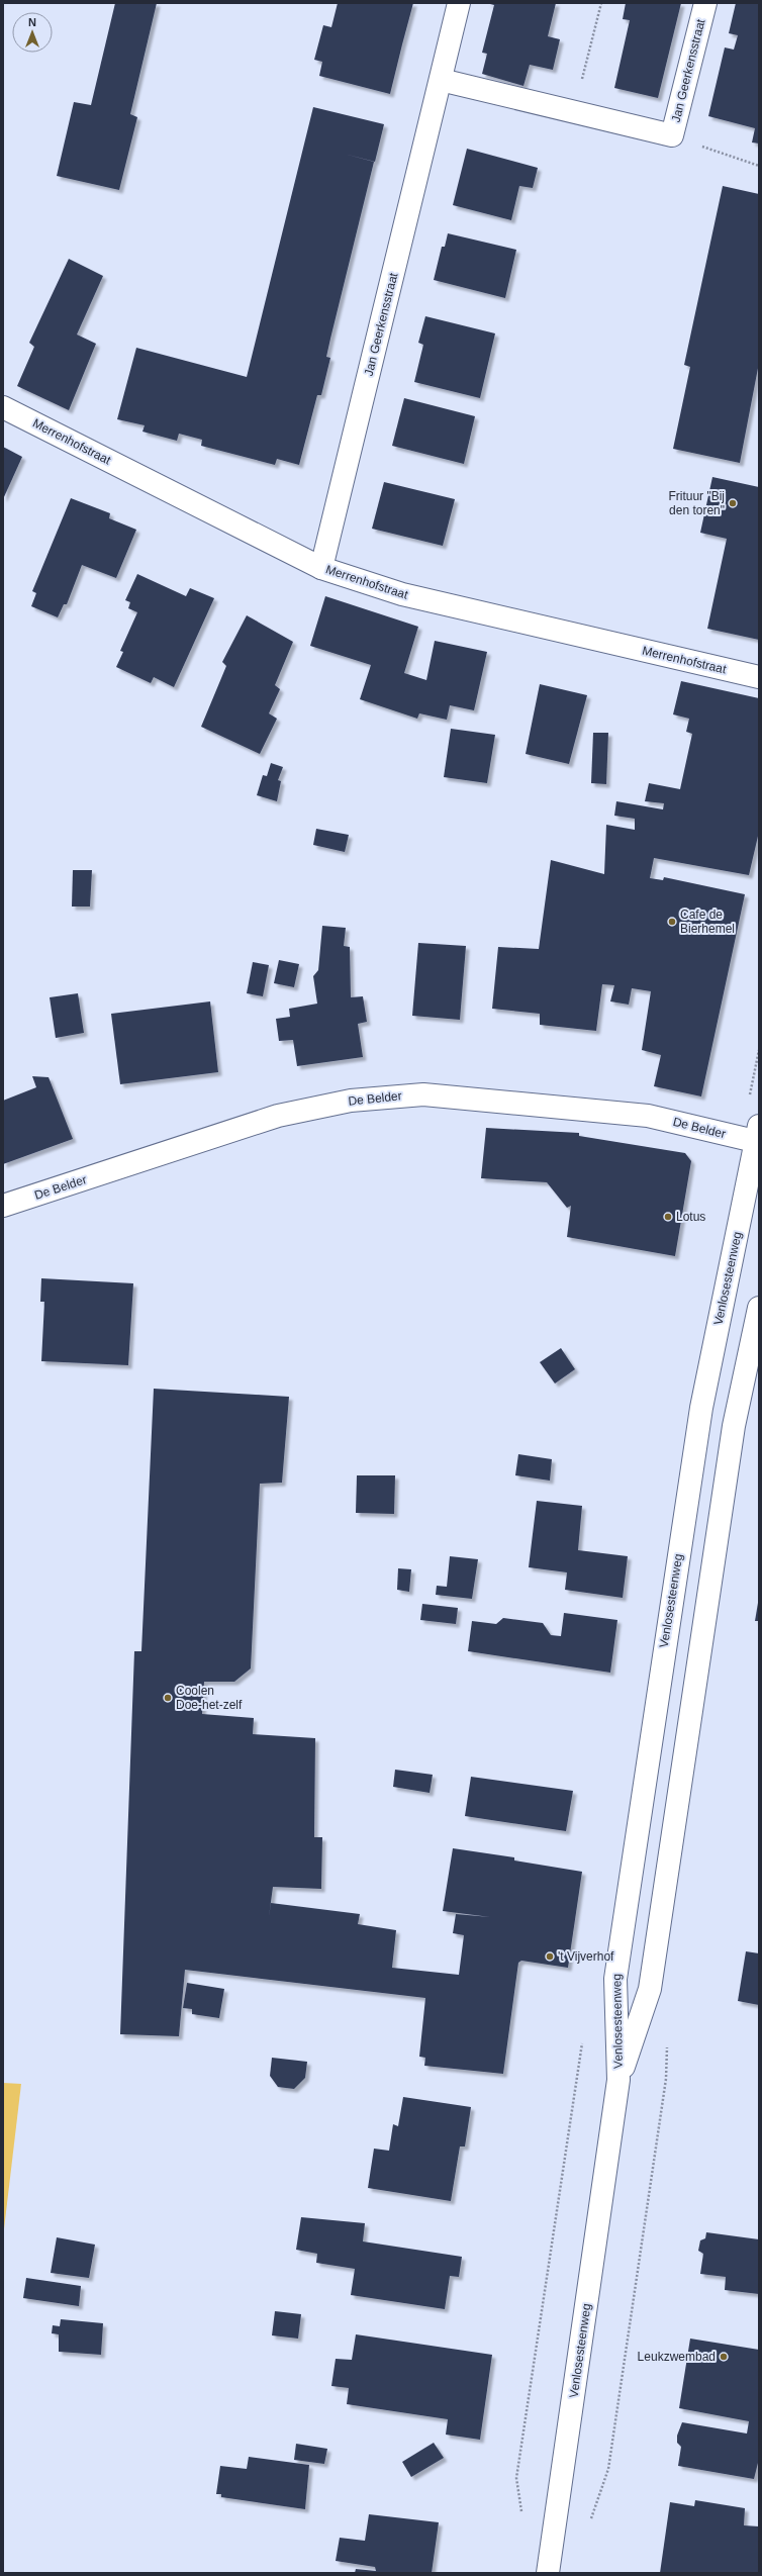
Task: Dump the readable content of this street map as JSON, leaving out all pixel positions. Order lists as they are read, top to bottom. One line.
{"streets":{"street":["Jan Geerkensstraat","Merrenhofstraat","De Belder","Venlosesteenweg"]},"crossings":[["Jan Geerkensstraat","Merrenhofstraat"],["De Belder","Venlosesteenweg"]],"places":["Frituur \"Bij den toren\"","Cafe de Bierhemel","Lotus","Coolen Doe-het-zelf","'t Vijverhof","Leukzwembad"],"north":"top"}
